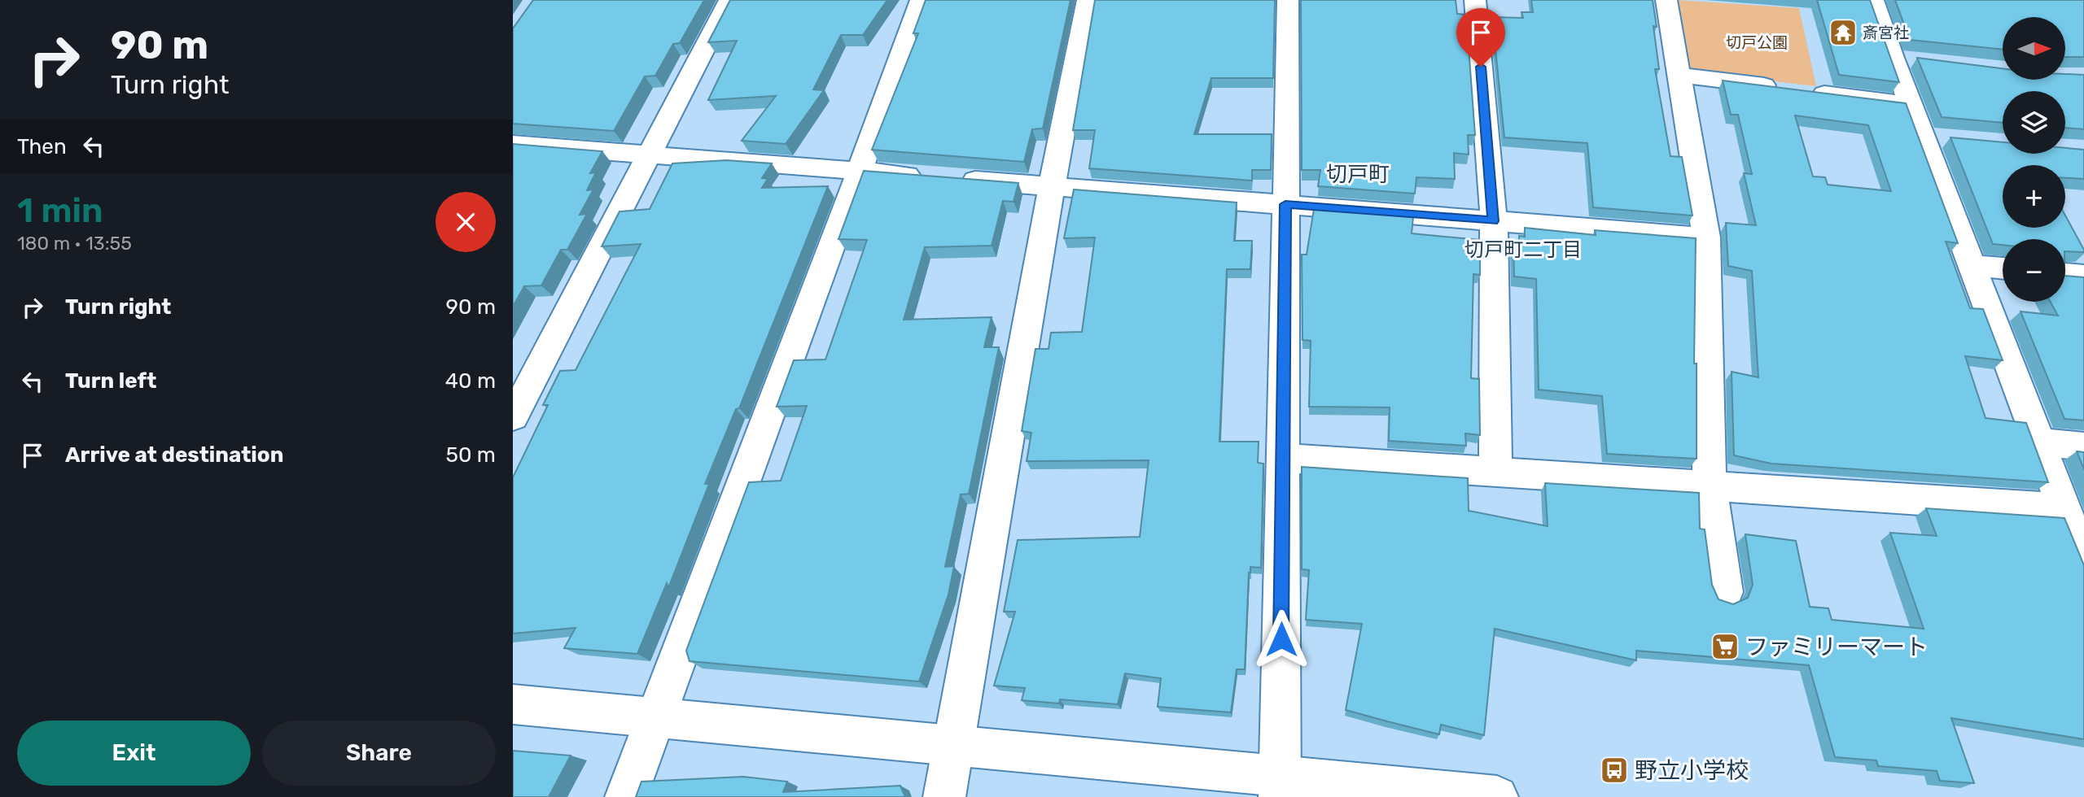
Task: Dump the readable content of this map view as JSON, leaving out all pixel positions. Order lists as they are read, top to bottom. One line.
{"districts":["切戸町","切戸町二丁目"],"parks":["切戸公園"],"places":{"temple":["斎宮社"],"supermarket":["ファミリーマート"],"bus stop":["野立小学校"]},"north":"right","page":{"turn":["90 m","Turn right"],"map_buttons":["+","−"],"then":"Then","heading":["1 min","180 m · 13:55"],"list":[{"name":"Turn right","value":"90 m"},{"name":"Turn left","value":"40 m"},{"name":"Arrive at destination","value":"50 m"}],"buttons":["Exit","Share"]}}
